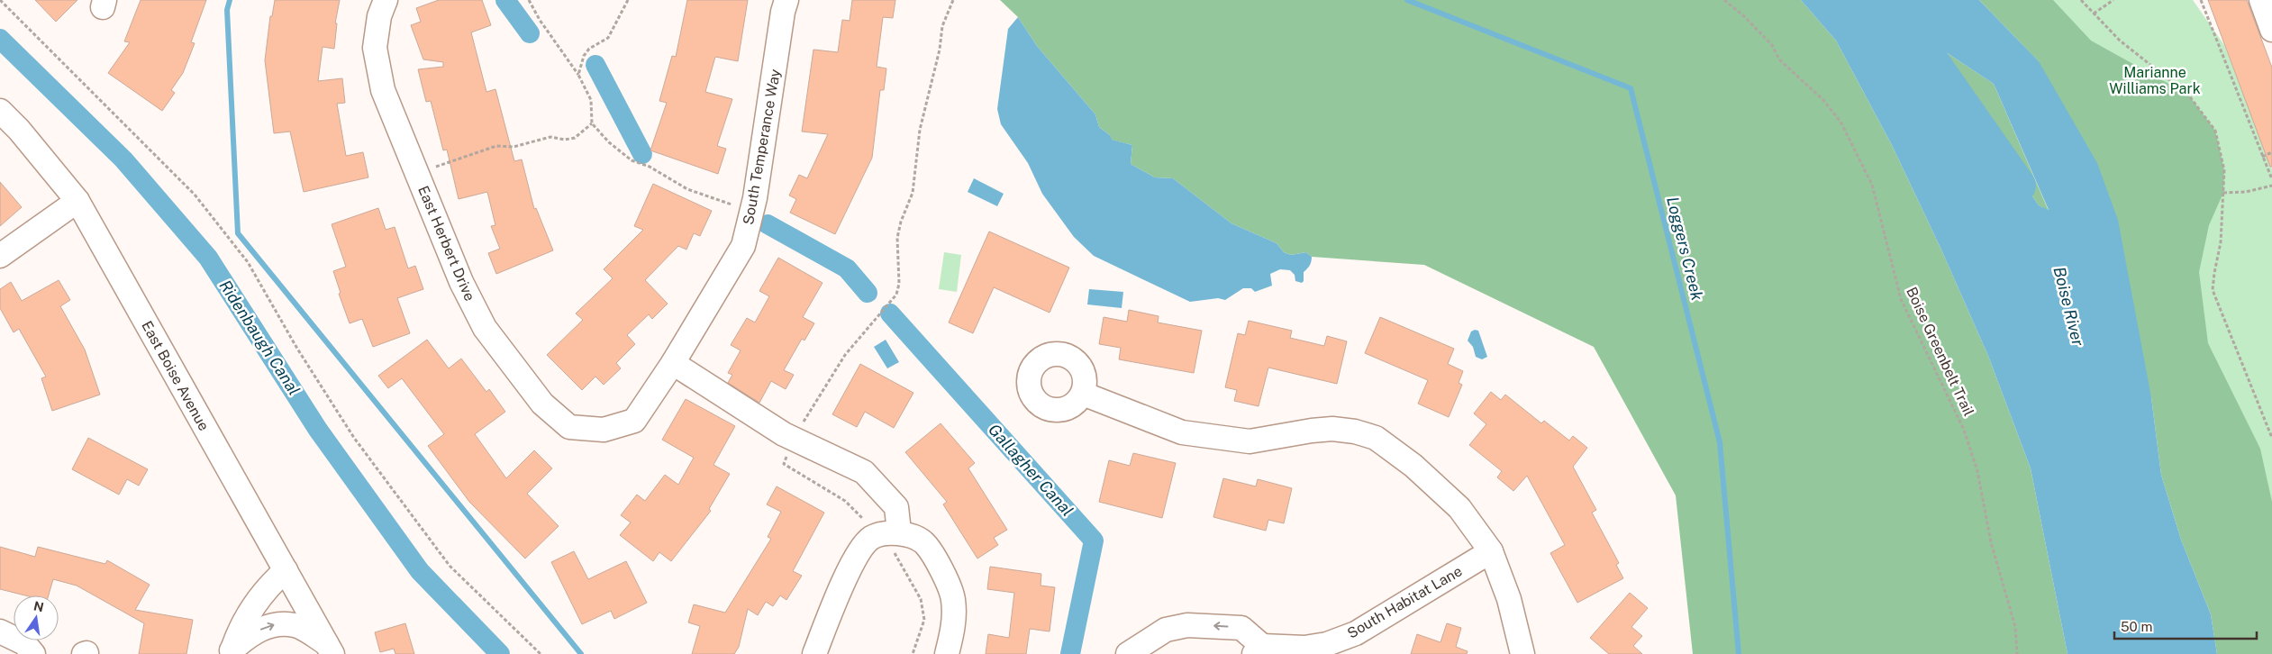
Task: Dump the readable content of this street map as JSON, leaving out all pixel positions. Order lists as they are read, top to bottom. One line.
{"streets":{"street":["South Temperance Way","East Herbert Drive","East Boise Avenue","South Habitat Lane"],"path":["Boise Greenbelt Trail"]},"crossings":[["South Temperance Way","East Herbert Drive"]],"water":["Loggers Creek","Boise River","Ridenbaugh Canal","Gallagher Canal"],"parks":["Marianne Williams Park"],"scale_bar":"50 m","north":"top"}
